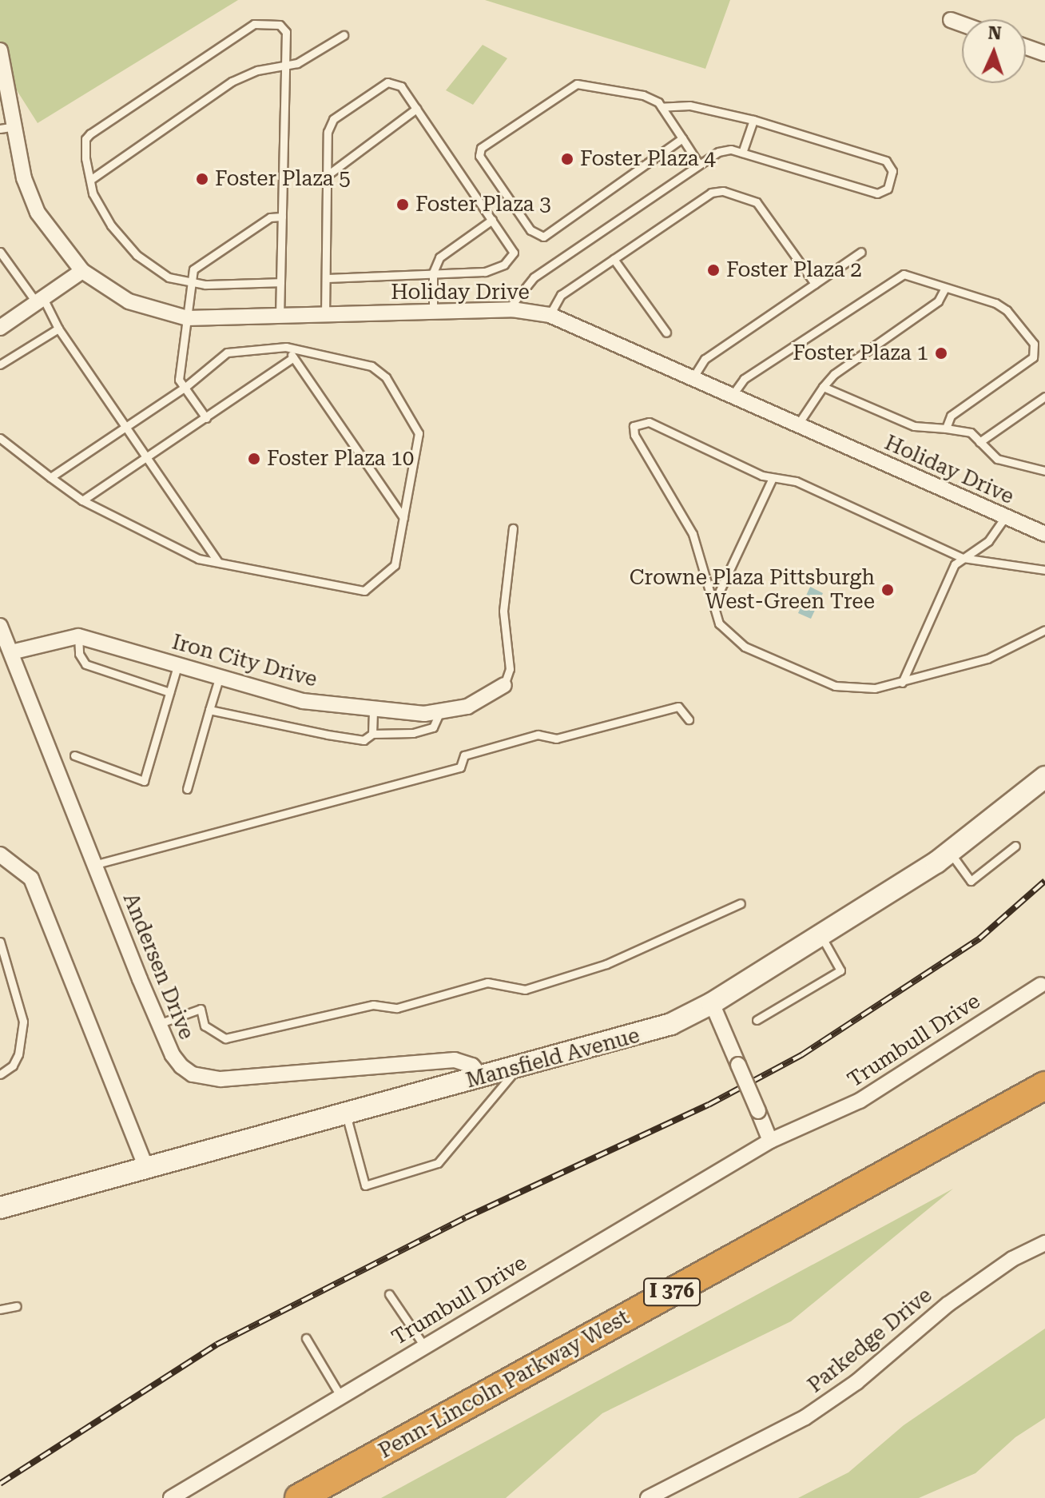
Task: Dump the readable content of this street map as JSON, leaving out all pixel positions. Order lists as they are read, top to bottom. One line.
{"streets":{"highway":["I 376","Penn-Lincoln Parkway West"],"main road":["Mansfield Avenue"],"street":["Holiday Drive","Iron City Drive","Andersen Drive","Trumbull Drive","Parkedge Drive"]},"crossings":[["Andersen Drive","Mansfield Avenue"]],"places":["Foster Plaza 4","Foster Plaza 5","Foster Plaza 3","Foster Plaza 2","Foster Plaza 1","Foster Plaza 10","Crowne Plaza Pittsburgh West-Green Tree"],"north":"top"}
